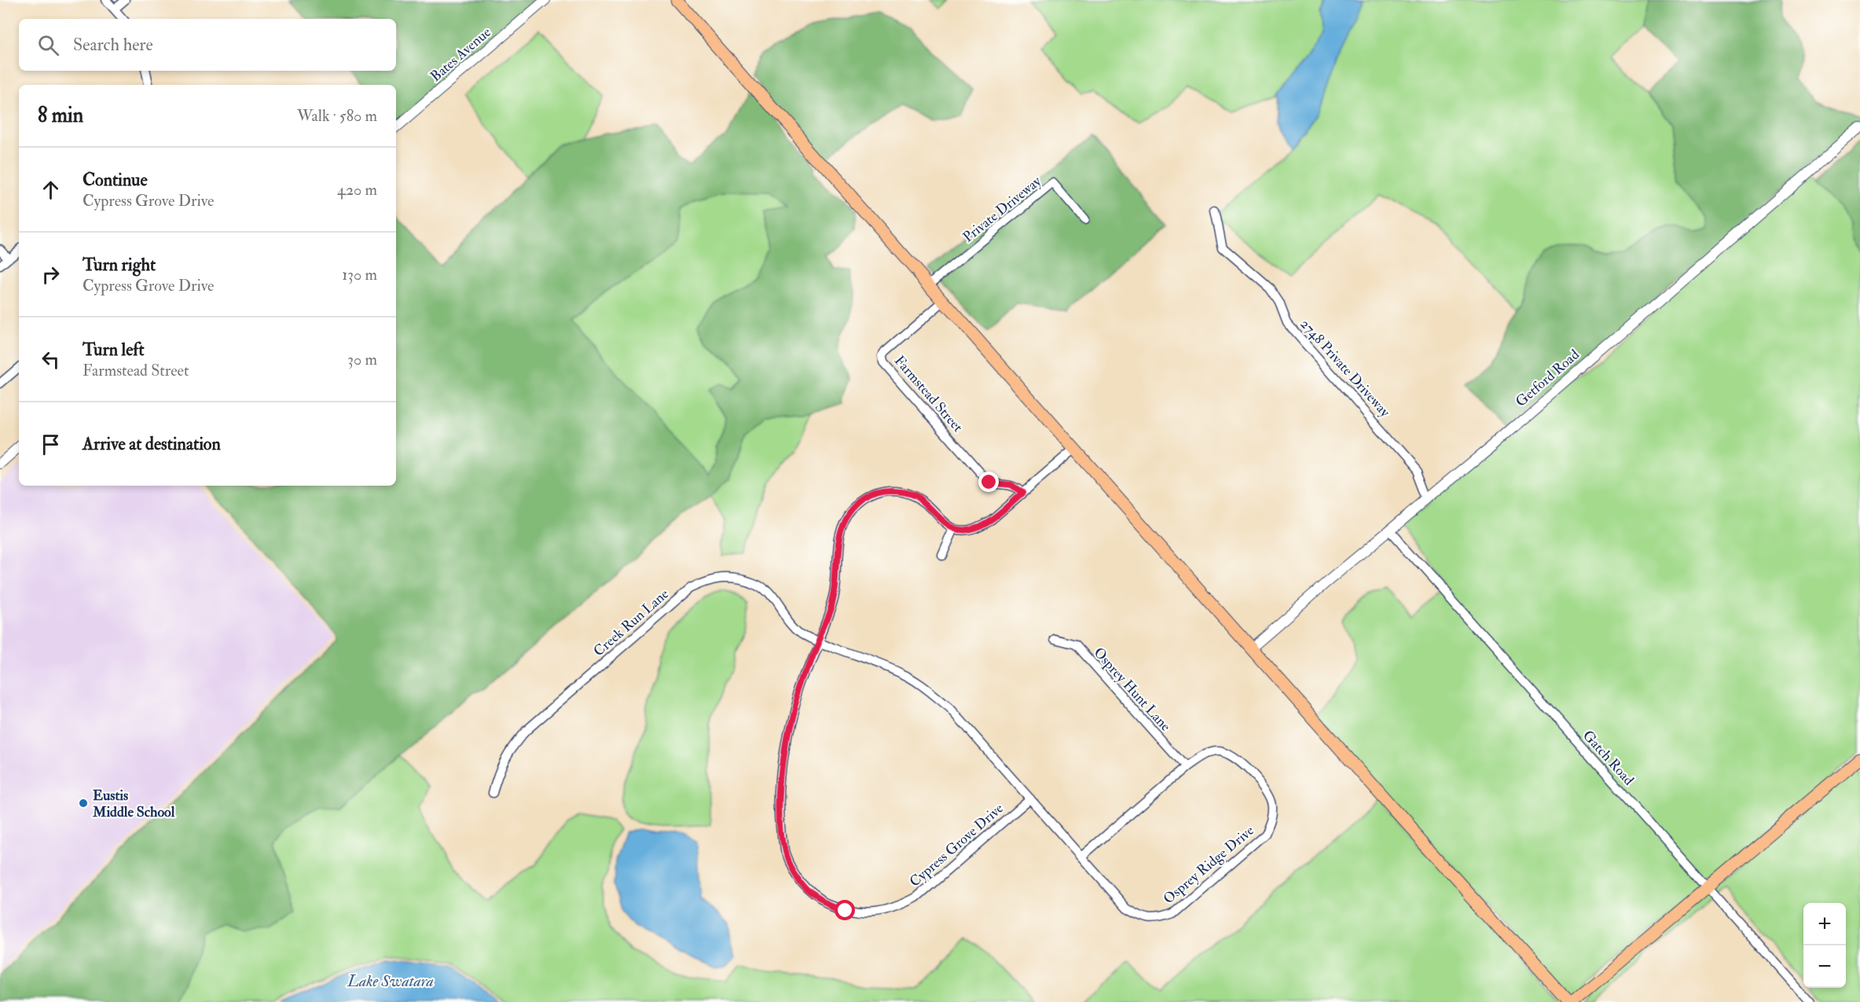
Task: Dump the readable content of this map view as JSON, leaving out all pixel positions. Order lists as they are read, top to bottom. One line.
{"streets":{"street":["Bates Avenue","Private Driveway","2748 Private Driveway","Getford Road","Farmstead Street","Creek Run Lane","Osprey Hunt Lane","Gatch Road","Cypress Grove Drive","Osprey Ridge Drive"]},"crossings":[["2748 Private Driveway","Getford Road"],["Getford Road","Gatch Road"],["Creek Run Lane","Cypress Grove Drive"],["Creek Run Lane","Osprey Ridge Drive"],["Osprey Hunt Lane","Osprey Ridge Drive"],["Cypress Grove Drive","Osprey Ridge Drive"]],"water":["Lake Swatara"],"places":["Eustis Middle School"],"page":{"search":"Search here","heading":["8 min","Walk · 580 m"],"list":[["Continue","Cypress Grove Drive","420 m"],["Turn right","Cypress Grove Drive","130 m"],["Turn left","Farmstead Street","30 m"],"Arrive at destination"],"map_buttons":["+","−"]}}
